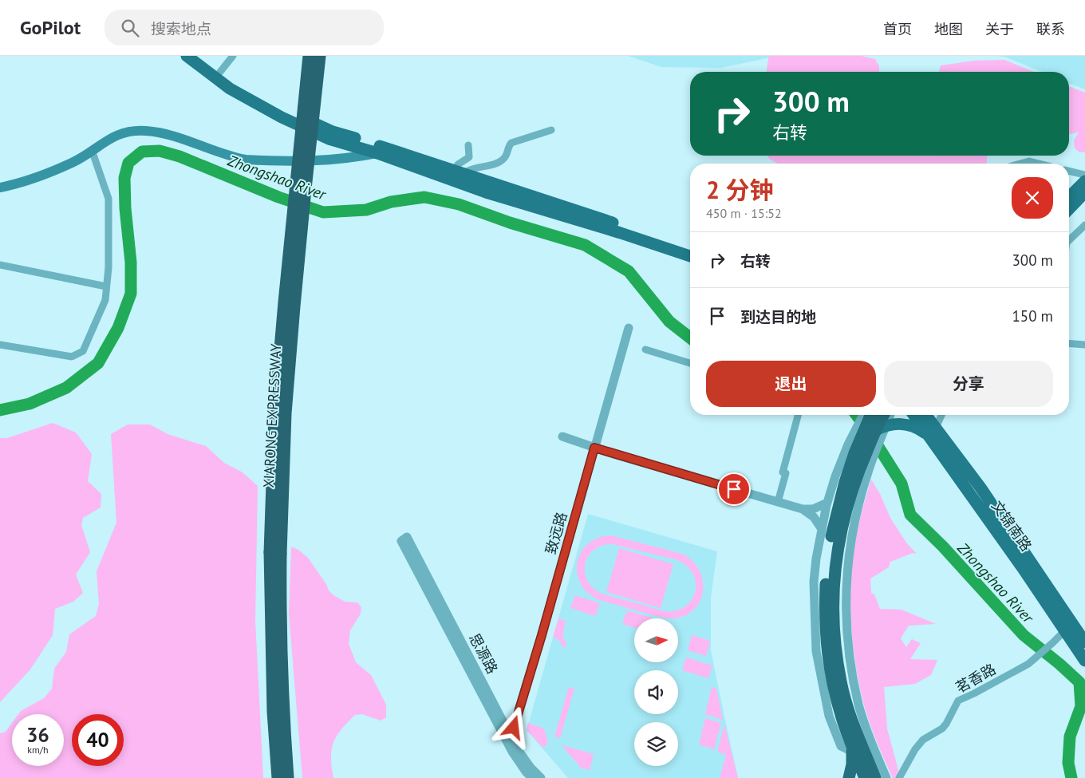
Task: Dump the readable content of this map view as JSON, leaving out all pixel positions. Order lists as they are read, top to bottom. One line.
{"streets":{"highway":["XIARONG EXPRESSWAY"],"main road":["文锦南路"],"street":["致远路","思源路","茗香路"]},"crossings":[["文锦南路","茗香路"],["致远路","思源路"]],"water":["Zhongshao River"],"north":"right","page":{"header":"GoPilot","search":"搜索地点","nav":["首页","地图","关于","联系"],"turn":["300 m","右转"],"heading":["2 分钟","450 m · 15:52"],"list":[{"name":"右转","value":"300 m"},{"name":"到达目的地","value":"150 m"}],"buttons":["退出","分享"],"speed":"36 km/h","limit":"40"}}
